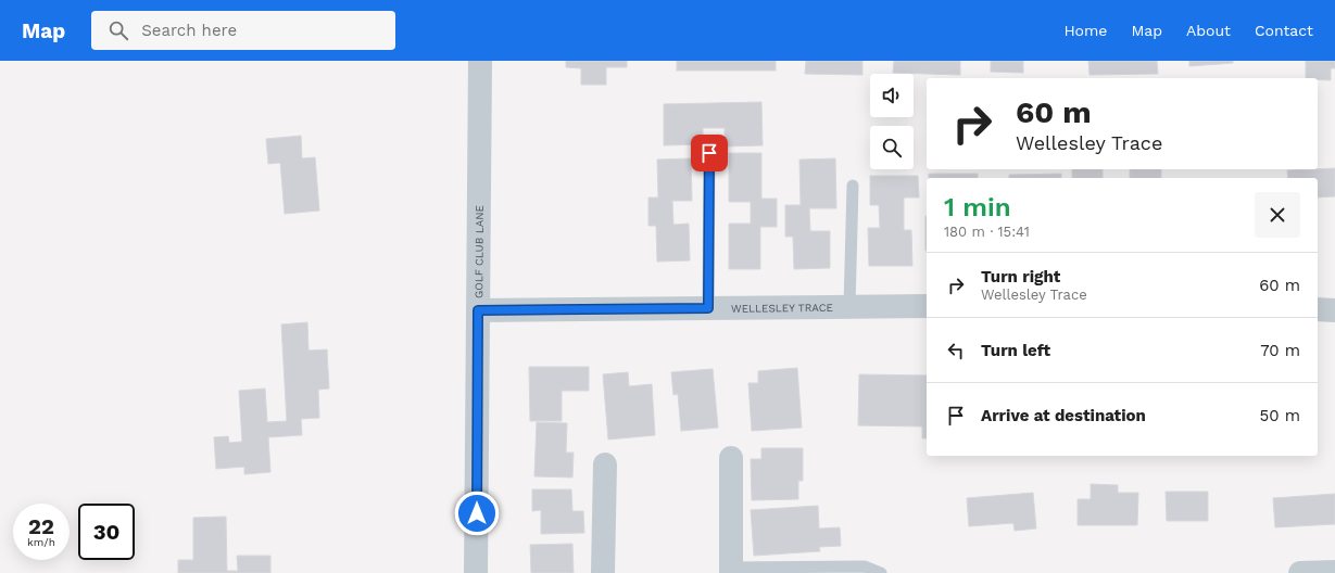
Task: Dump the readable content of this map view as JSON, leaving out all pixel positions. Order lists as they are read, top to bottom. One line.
{"streets":{"street":["GOLF CLUB LANE","WELLESLEY TRACE"]},"crossings":[["GOLF CLUB LANE","WELLESLEY TRACE"]],"page":{"header":"Map","search":"Search here","nav":["Home","Map","About","Contact"],"turn":["60 m","Wellesley Trace"],"heading":["1 min","180 m · 15:41"],"list":[{"name":"Turn right","note":"Wellesley Trace","value":"60 m"},{"name":"Turn left","value":"70 m"},{"name":"Arrive at destination","value":"50 m"}],"speed":"22 km/h","limit":"30"}}
